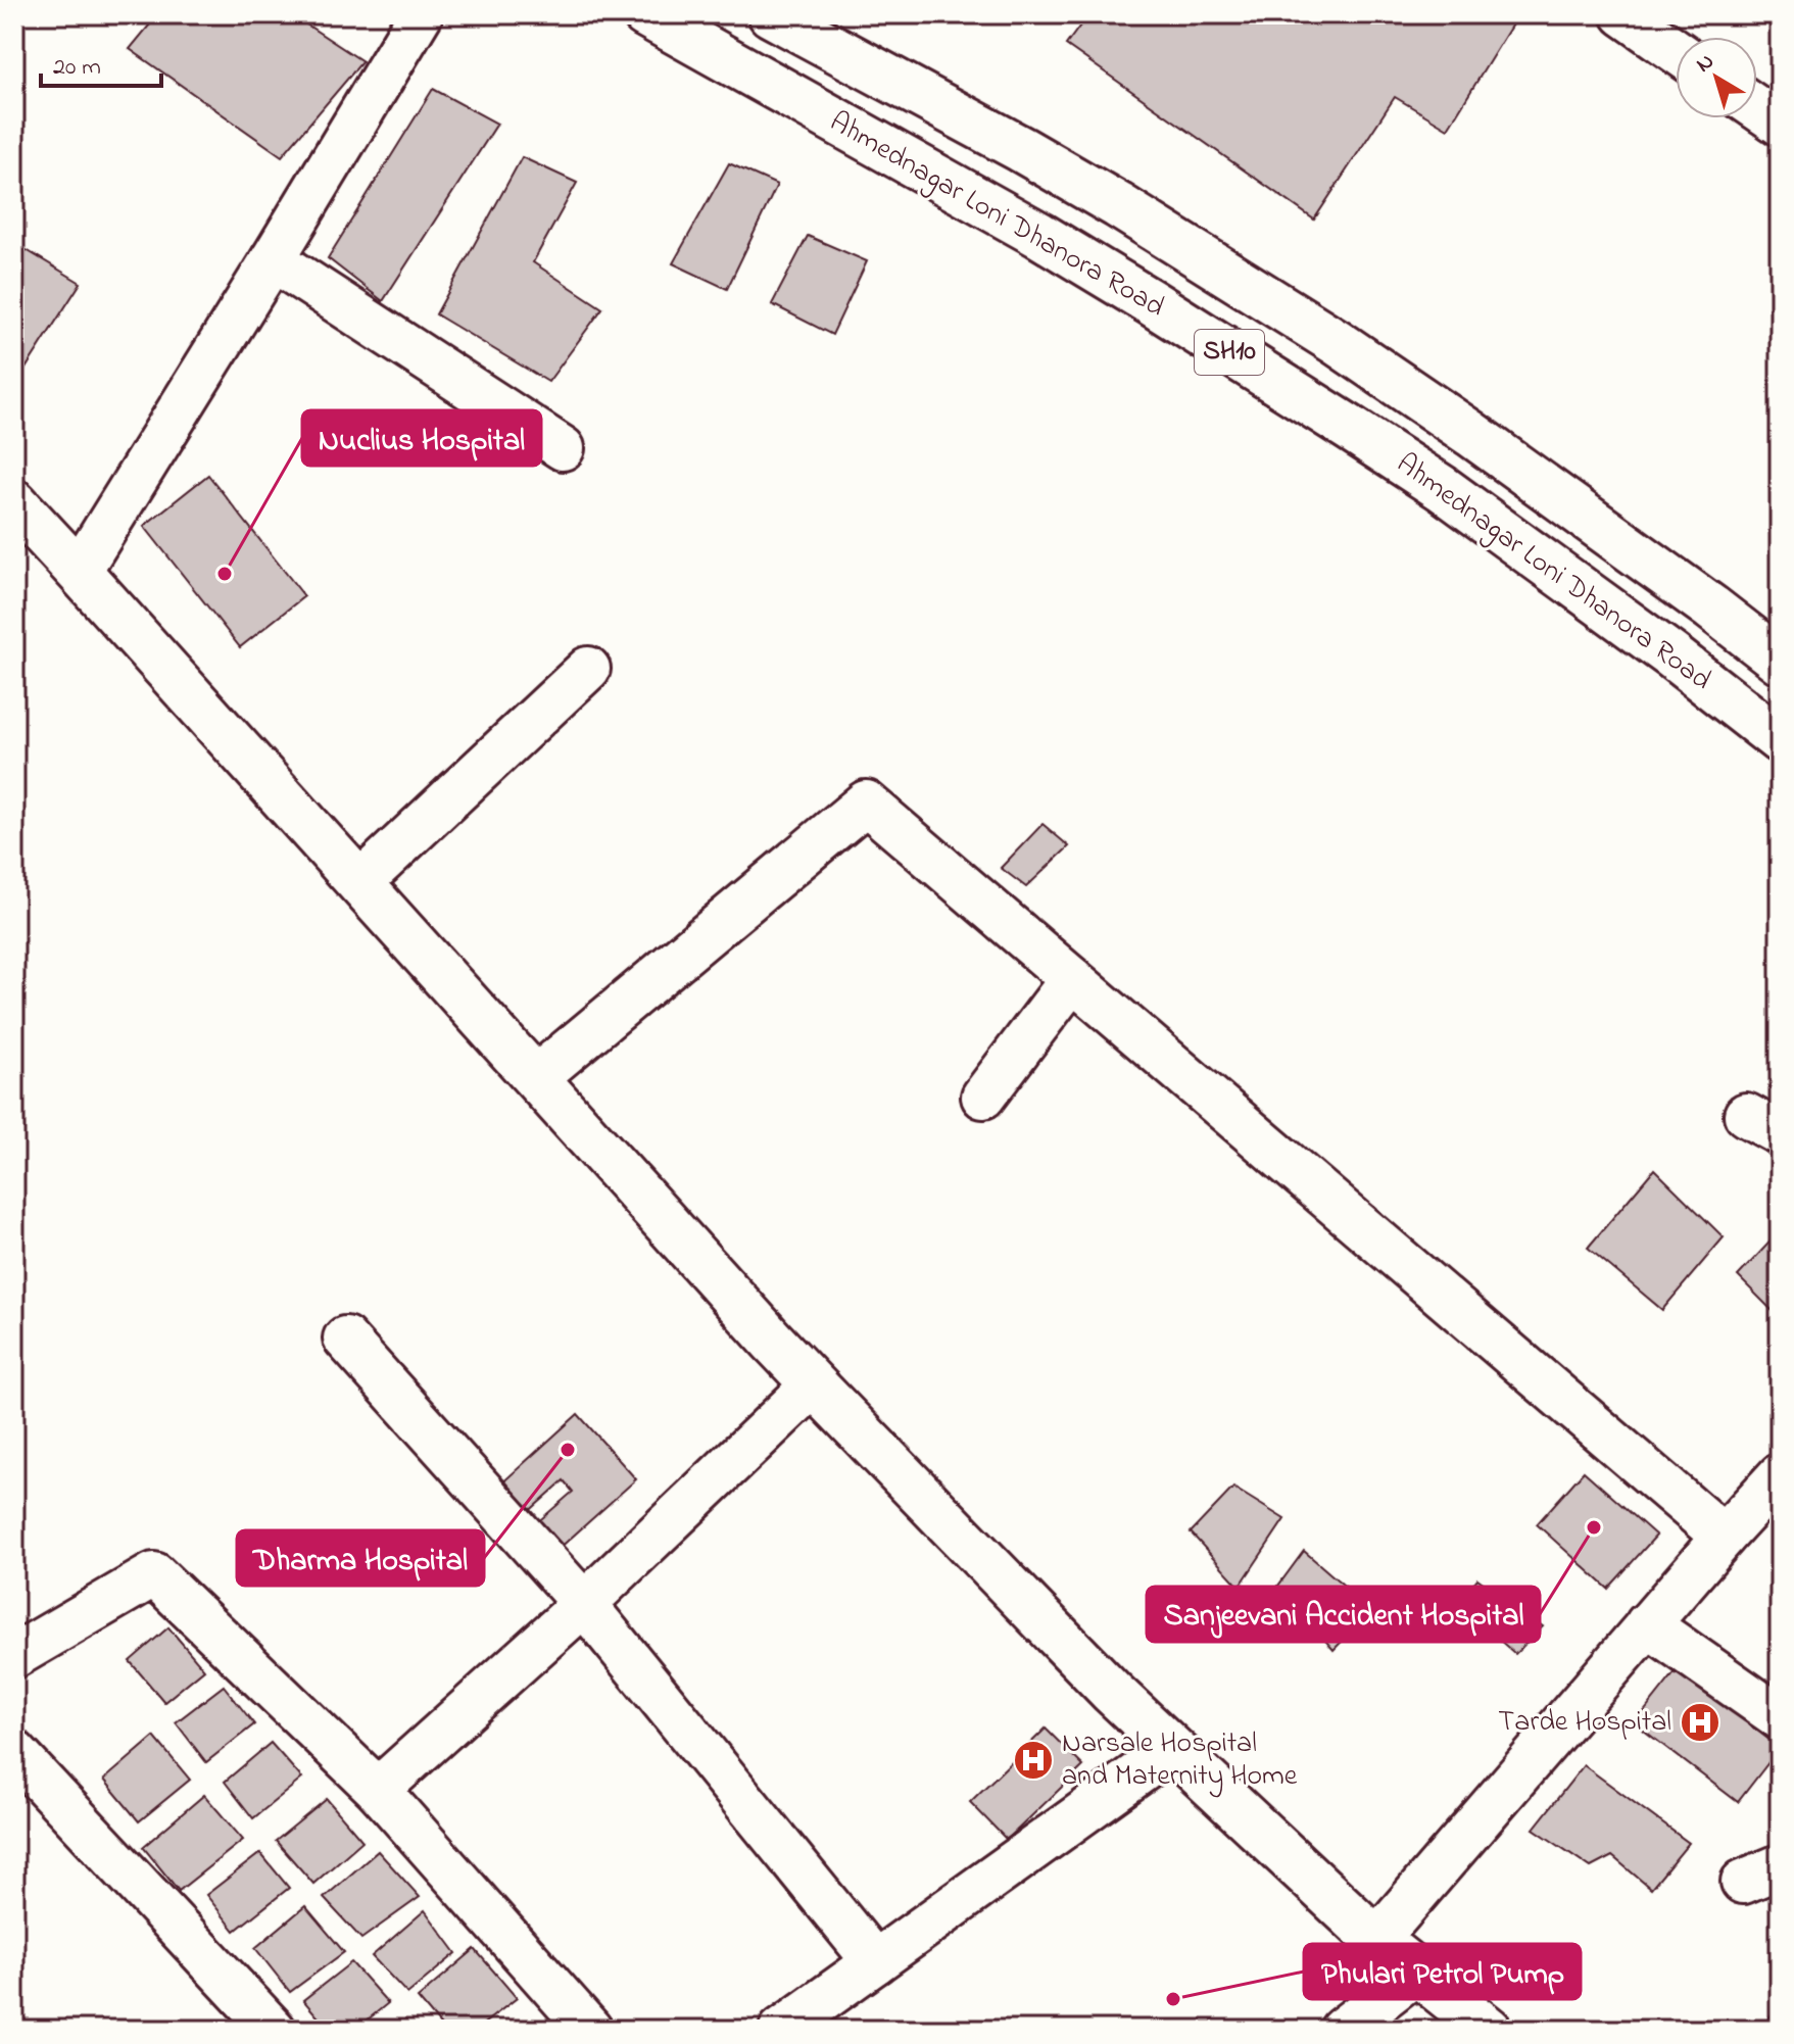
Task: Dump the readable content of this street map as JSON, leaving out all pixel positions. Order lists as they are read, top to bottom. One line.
{"streets":{"main road":["Ahmednagar Loni Dhanora Road","SH10"]},"places":{"other":["Nuclius Hospital","Dharma Hospital","Sanjeevani Accident Hospital","Phulari Petrol Pump"],"hospital":["Tarde Hospital","Narsale Hospital and Maternity Home"]},"scale_bar":"20 m","north":"top left"}
